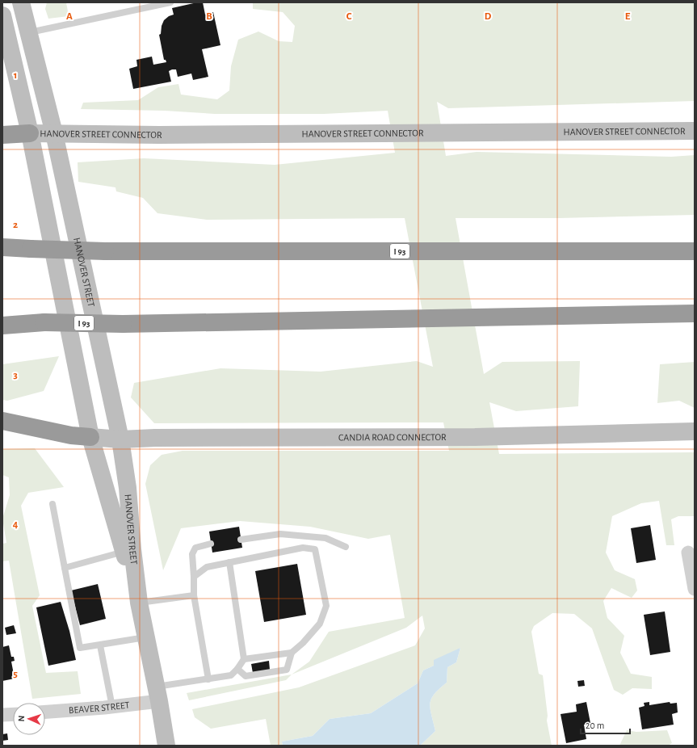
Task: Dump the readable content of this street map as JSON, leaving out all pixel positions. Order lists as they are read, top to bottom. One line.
{"streets":{"highway":["I 93"],"main road":["HANOVER STREET CONNECTOR","HANOVER STREET","CANDIA ROAD CONNECTOR"],"street":["BEAVER STREET"]},"crossings":[["HANOVER STREET CONNECTOR","HANOVER STREET"],["HANOVER STREET","CANDIA ROAD CONNECTOR"],["HANOVER STREET","BEAVER STREET"]],"scale_bar":"20 m","north":"left","grid":{"columns":["A","B","C","D","E"],"rows":["1","2","3","4","5"]}}
